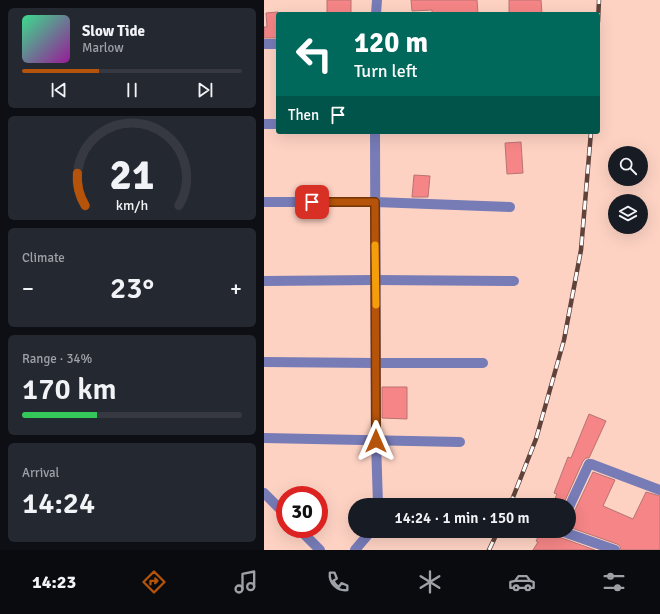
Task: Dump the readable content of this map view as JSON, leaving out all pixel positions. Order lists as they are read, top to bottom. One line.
{"page":{"turn":["120 m","Turn left"],"song":["Slow Tide","Marlow"],"then":"Then","tile":["Climate",["Range · 34%","170 km"],["Arrival","14:24"]],"heat":["−","23°","+"],"limit":"30","trip":"14:24 · 1 min · 150 m","tabs":"14:23","gauge":["21","km/h"]}}
